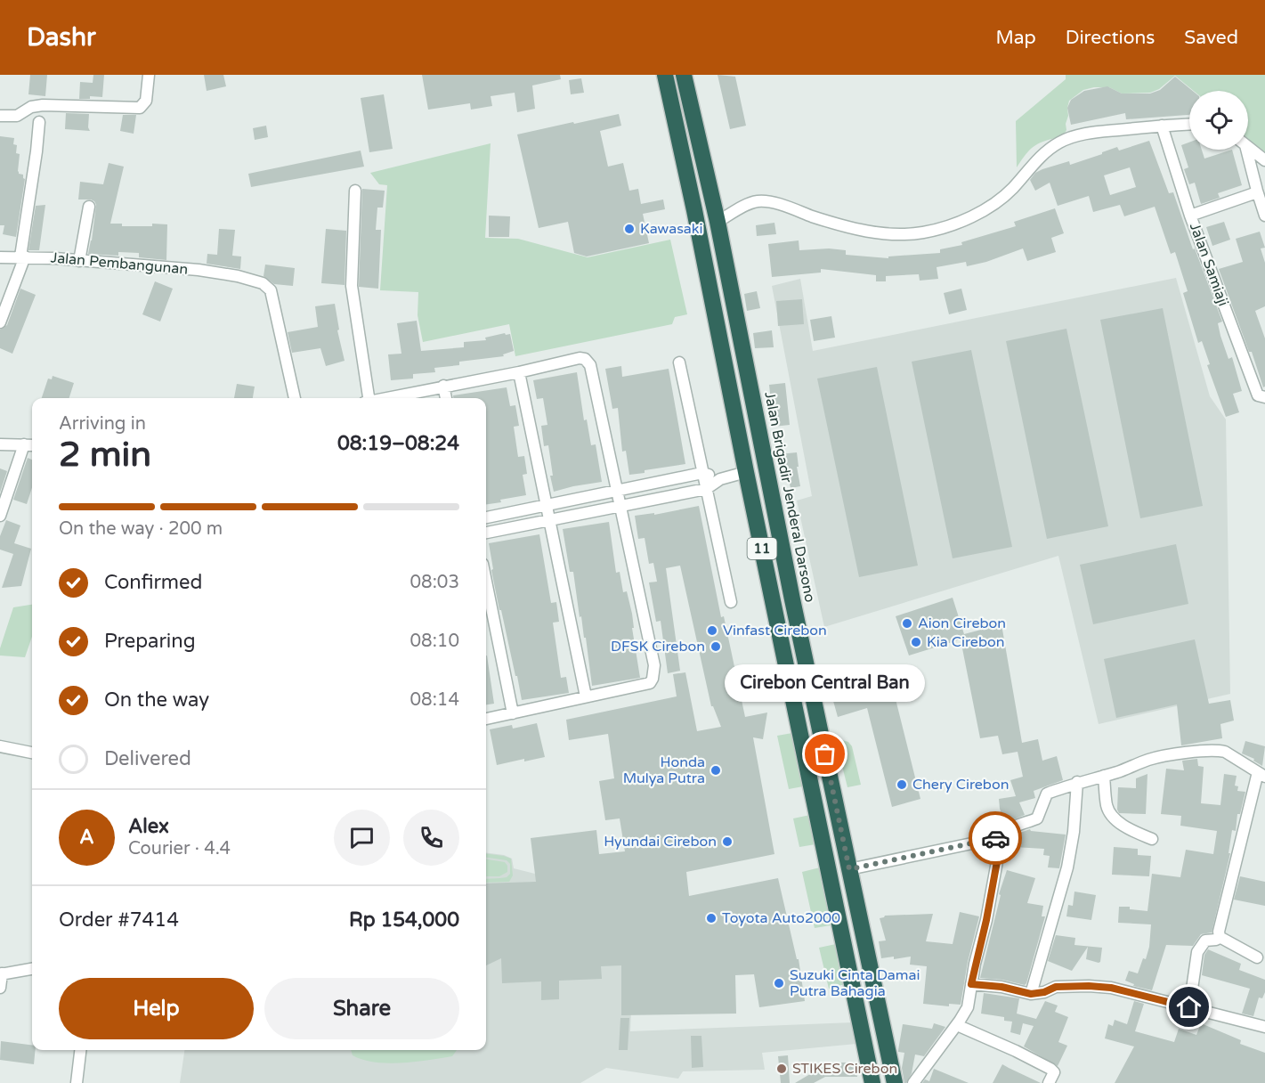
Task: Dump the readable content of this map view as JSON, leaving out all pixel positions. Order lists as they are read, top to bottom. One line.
{"streets":{"highway":["Jalan Brigadir Jenderal Darsono","11"],"street":["Jalan Pembangunan","Jalan Samiaji"]},"places":["Kawasaki","Aion Cirebon","Vinfast Cirebon","Kia Cirebon","DFSK Cirebon","Cirebon Central Ban","Honda Mulya Putra","Chery Cirebon","Hyundai Cirebon","Toyota Auto2000","Suzuki Cinta Damai Putra Bahagia","STIKES Cirebon"],"page":{"header":"Dashr","nav":["Map","Directions","Saved"],"heading":["2 min","Arriving in","08:19–08:24"],"panel":["Alex","Courier · 4.4","Order #7414","Rp 154,000"],"bar":"On the way · 200 m","list":[["Confirmed","08:03"],["Preparing","08:10"],["On the way","08:14"],"Delivered"],"bubble":"Cirebon Central Ban","round":"A","buttons":["Help","Share"]}}
